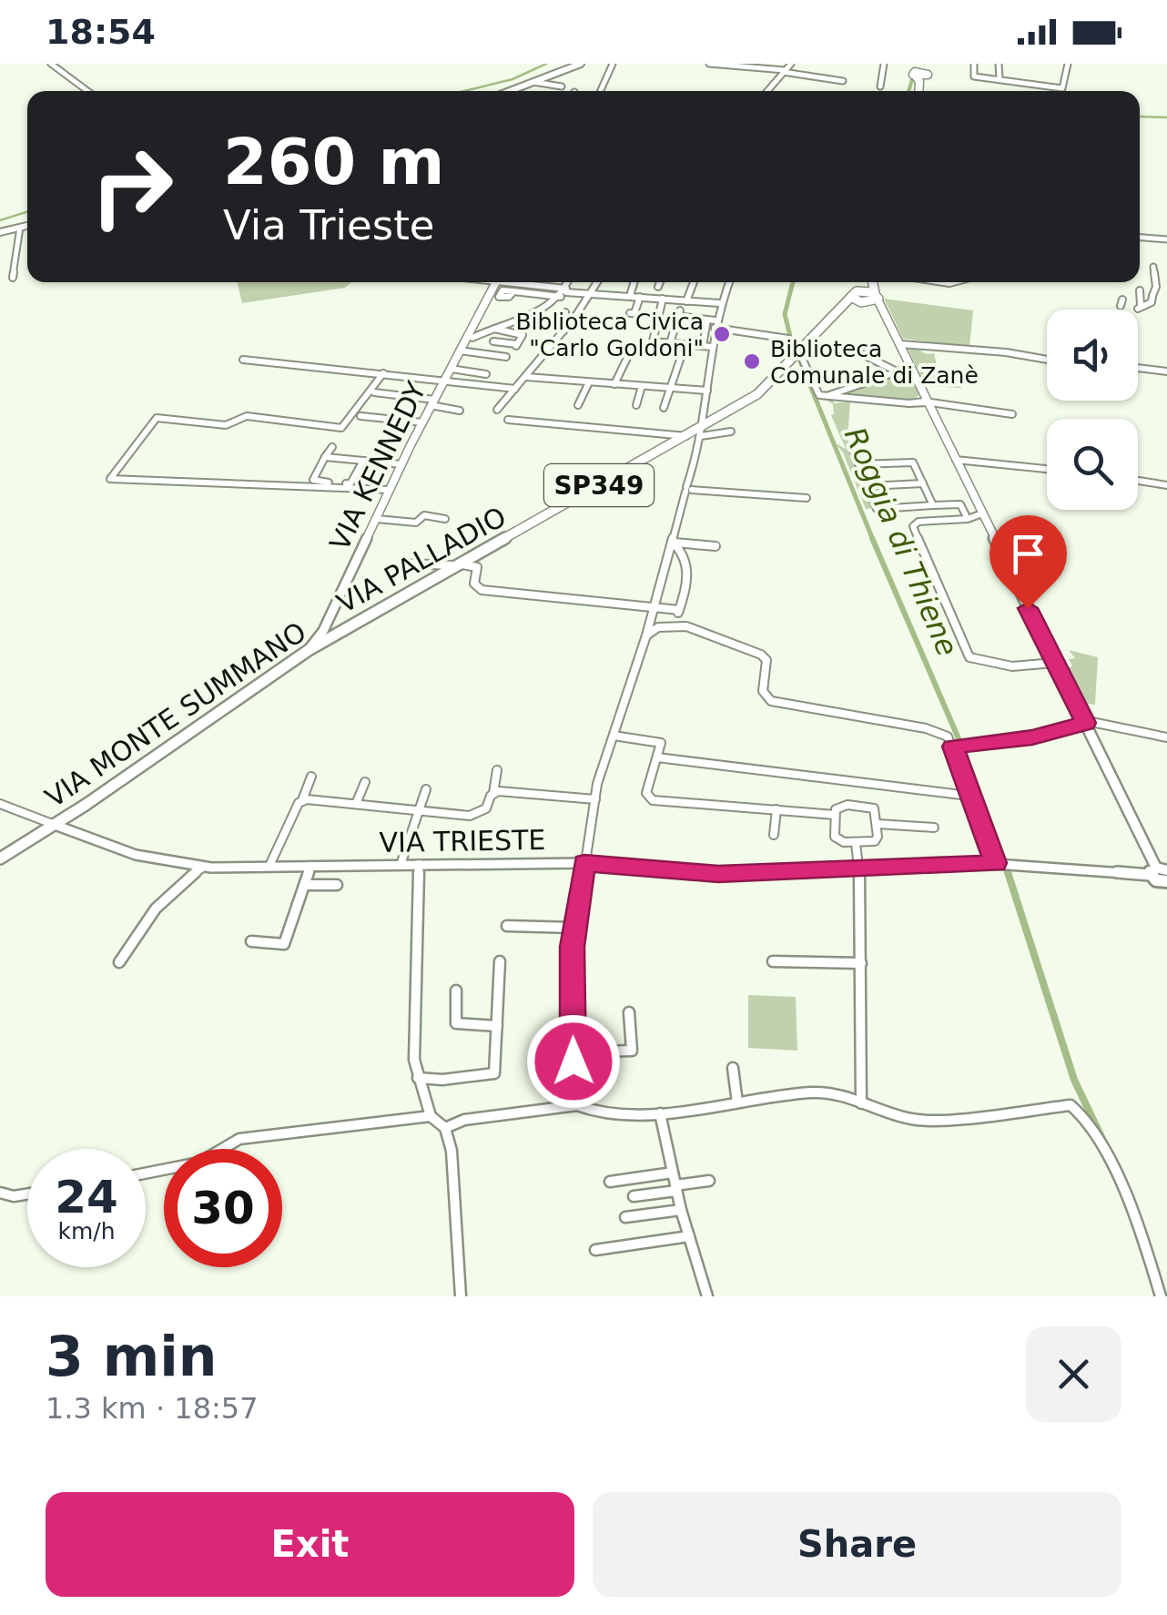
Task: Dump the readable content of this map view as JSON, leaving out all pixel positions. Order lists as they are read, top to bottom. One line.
{"streets":{"main road":["SP349","VIA PALLADIO","VIA MONTE SUMMANO"],"street":["VIA KENNEDY","VIA TRIESTE"]},"crossings":[["VIA KENNEDY","VIA PALLADIO"],["VIA KENNEDY","VIA MONTE SUMMANO"],["SP349","VIA PALLADIO"],["VIA PALLADIO","VIA MONTE SUMMANO"],["VIA MONTE SUMMANO","VIA TRIESTE"]],"water":["Roggia di Thiene"],"places":["Biblioteca Civica \"Carlo Goldoni\"","Biblioteca Comunale di Zanè"],"page":{"status":"18:54","turn":["260 m","Via Trieste"],"speed":"24 km/h","limit":"30","heading":["3 min","1.3 km · 18:57"],"buttons":["Exit","Share"]}}
